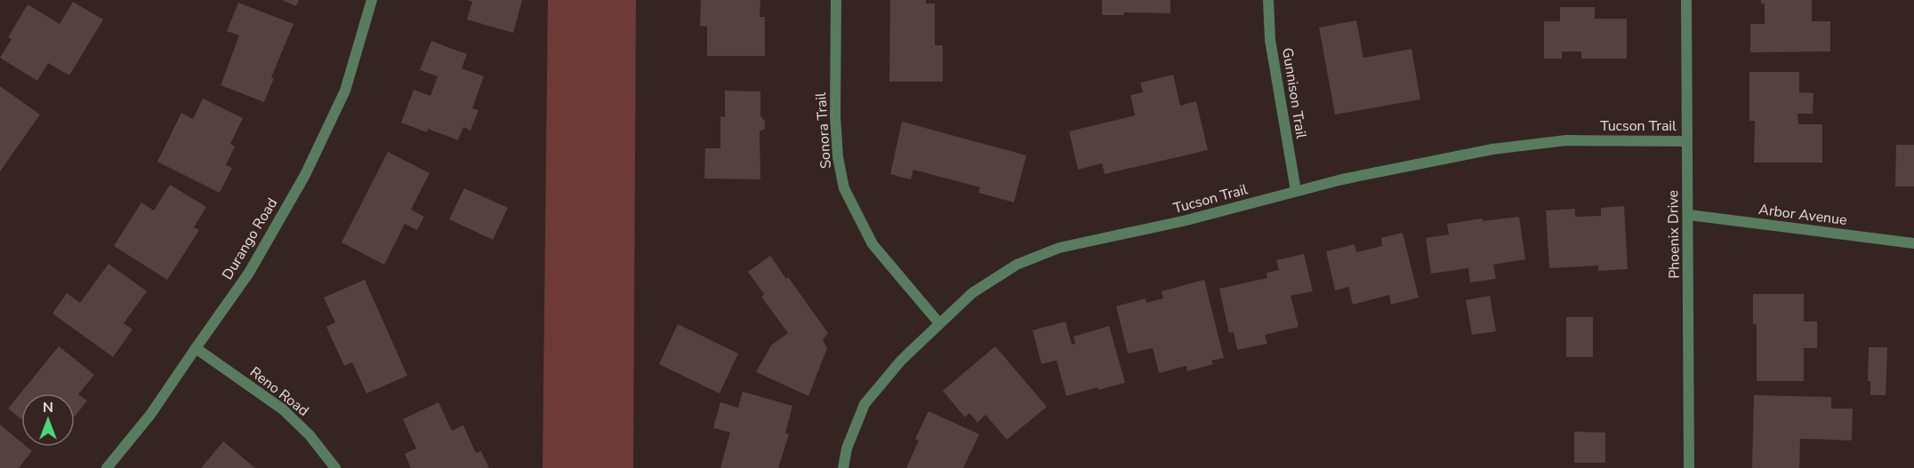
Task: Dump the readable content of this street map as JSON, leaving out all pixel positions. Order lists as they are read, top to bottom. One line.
{"streets":{"street":["Gunnison Trail","Tucson Trail","Sonora Trail","Arbor Avenue","Phoenix Drive","Durango Road","Reno Road"]},"crossings":[["Gunnison Trail","Tucson Trail"],["Tucson Trail","Sonora Trail"],["Tucson Trail","Phoenix Drive"],["Arbor Avenue","Phoenix Drive"],["Durango Road","Reno Road"]],"north":"top"}
